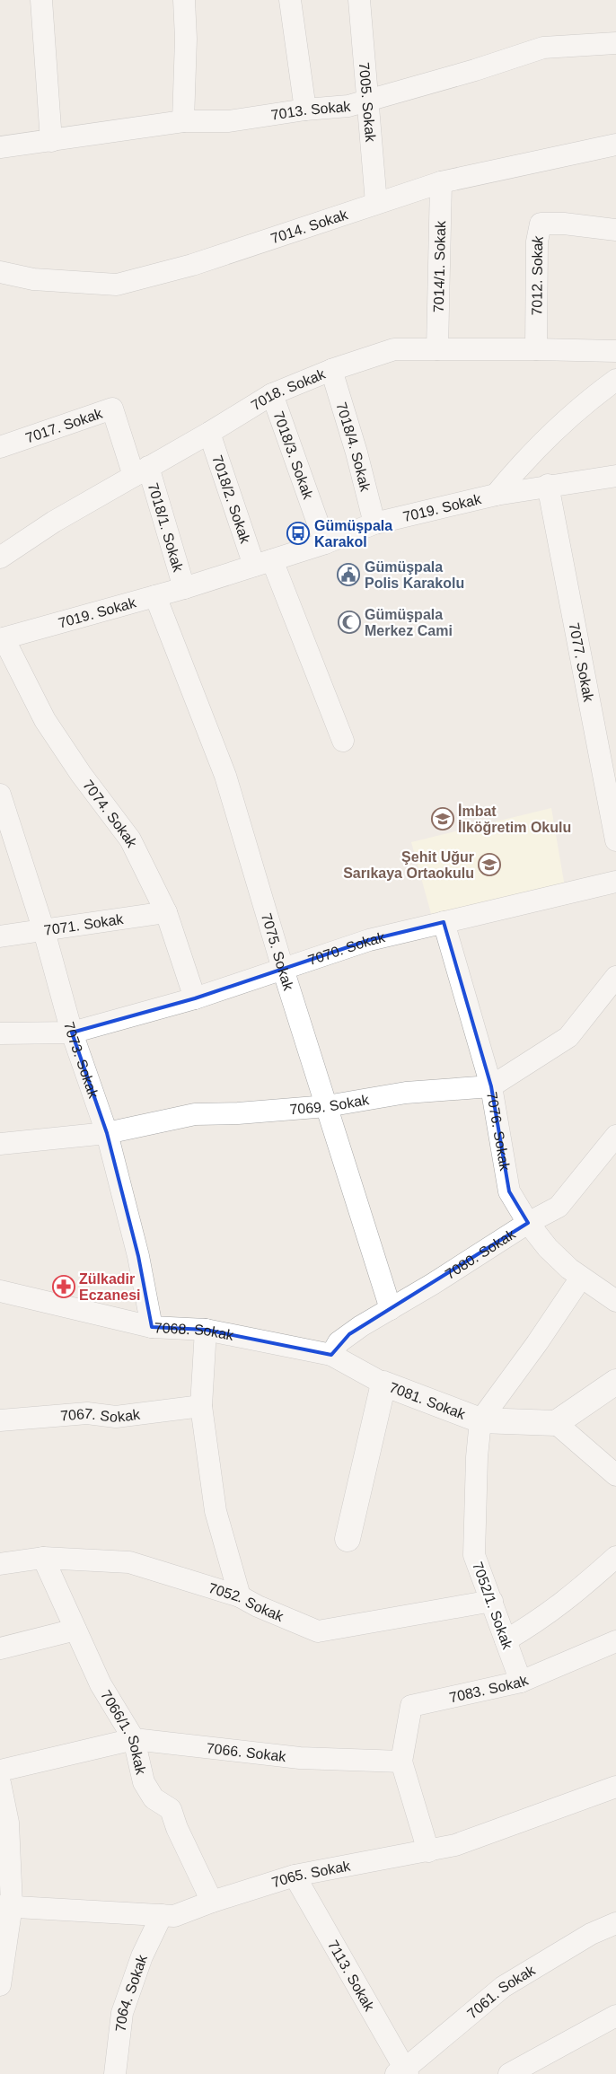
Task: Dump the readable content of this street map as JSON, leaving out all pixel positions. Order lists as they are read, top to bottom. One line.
{"streets":{"street":["7005. Sokak","7013. Sokak","7014. Sokak","7014/1. Sokak","7012. Sokak","7018. Sokak","7017. Sokak","7018/4. Sokak","7018/3. Sokak","7018/2. Sokak","7019. Sokak","7018/1. Sokak","7077. Sokak","7074. Sokak","7071. Sokak","7070. Sokak","7075. Sokak","7073. Sokak","7069. Sokak","7076. Sokak","7080. Sokak","7068. Sokak","7081. Sokak","7067. Sokak","7052. Sokak","7052/1. Sokak","7083. Sokak","7066/1. Sokak","7066. Sokak","7065. Sokak","7113. Sokak","7061. Sokak","7064. Sokak"]},"crossings":[["7005. Sokak","7013. Sokak"],["7005. Sokak","7014. Sokak"],["7014. Sokak","7014/1. Sokak"],["7014/1. Sokak","7018. Sokak"],["7012. Sokak","7018. Sokak"],["7018. Sokak","7017. Sokak"],["7018. Sokak","7018/4. Sokak"],["7018. Sokak","7018/3. Sokak"],["7018. Sokak","7018/2. Sokak"],["7018. Sokak","7018/1. Sokak"],["7017. Sokak","7018/1. Sokak"],["7018/4. Sokak","7019. Sokak"],["7018/3. Sokak","7019. Sokak"],["7018/2. Sokak","7019. Sokak"],["7019. Sokak","7018/1. Sokak"],["7019. Sokak","7077. Sokak"],["7019. Sokak","7074. Sokak"],["7019. Sokak","7075. Sokak"],["7074. Sokak","7071. Sokak"],["7074. Sokak","7070. Sokak"],["7071. Sokak","7073. Sokak"],["7070. Sokak","7075. Sokak"],["7070. Sokak","7073. Sokak"],["7070. Sokak","7076. Sokak"],["7075. Sokak","7069. Sokak"],["7075. Sokak","7080. Sokak"],["7073. Sokak","7069. Sokak"],["7073. Sokak","7068. Sokak"],["7069. Sokak","7076. Sokak"],["7076. Sokak","7080. Sokak"],["7080. Sokak","7068. Sokak"],["7068. Sokak","7081. Sokak"],["7081. Sokak","7052/1. Sokak"],["7052. Sokak","7052/1. Sokak"],["7052. Sokak","7066/1. Sokak"],["7052/1. Sokak","7083. Sokak"],["7083. Sokak","7066. Sokak"],["7066/1. Sokak","7066. Sokak"],["7066/1. Sokak","7065. Sokak"],["7065. Sokak","7113. Sokak"],["7065. Sokak","7064. Sokak"],["7113. Sokak","7061. Sokak"]],"places":{"bus stop":["Gümüşpala Karakol"],"public building":["Gümüşpala Polis Karakolu"],"mosque":["Gümüşpala Merkez Cami"],"school or university":["İmbat İlköğretim Okulu","Şehit Uğur Sarıkaya Ortaokulu"],"pharmacy":["Zülkadir Eczanesi"]}}
